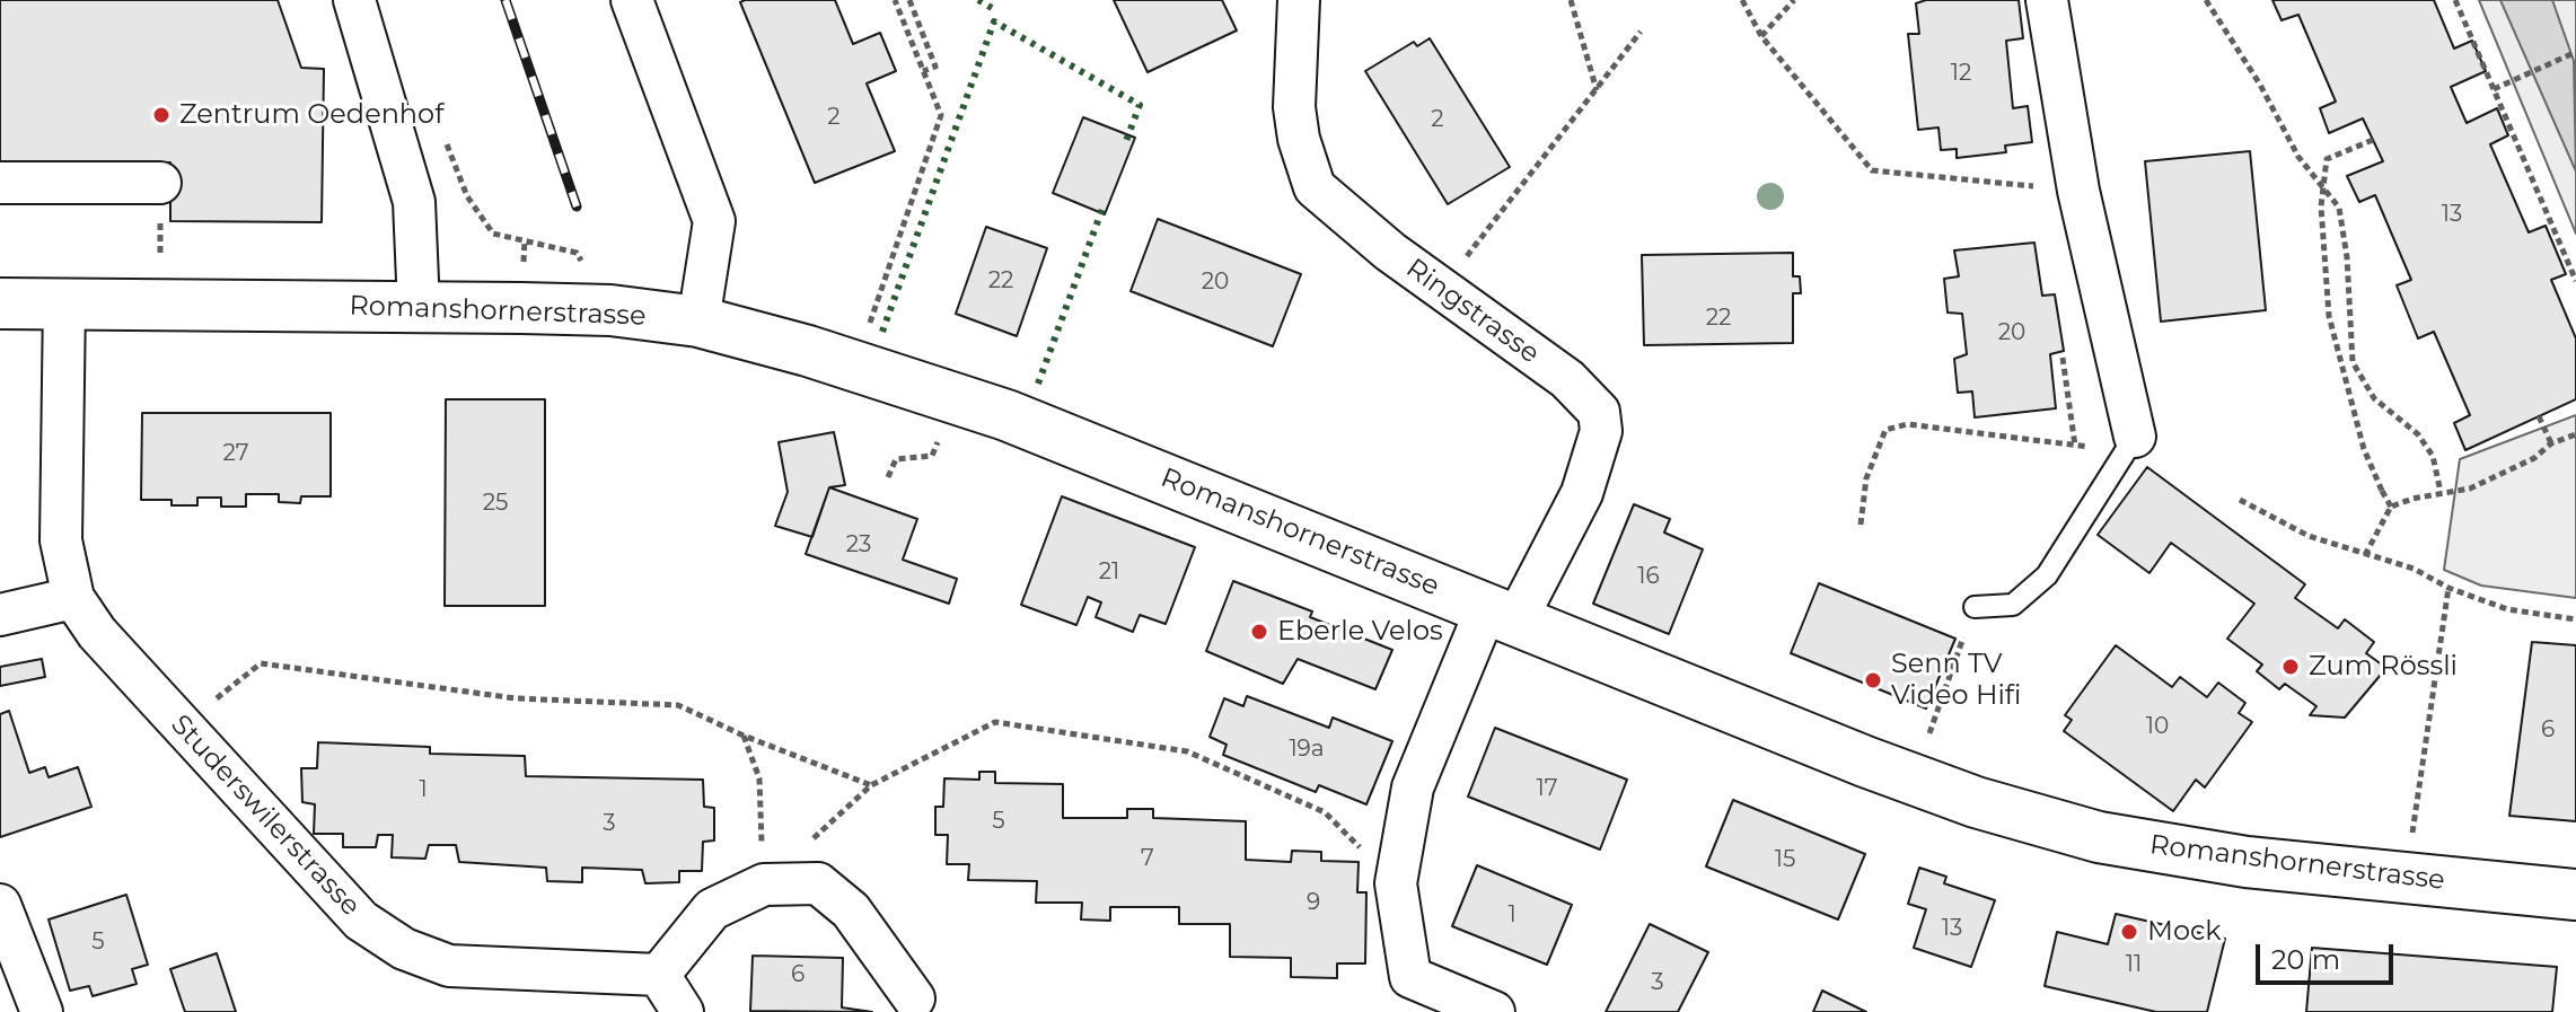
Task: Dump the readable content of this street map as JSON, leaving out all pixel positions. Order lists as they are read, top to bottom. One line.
{"streets":{"main road":["Romanshornerstrasse"],"street":["Ringstrasse","Studerswilerstrasse"]},"crossings":[["Romanshornerstrasse","Ringstrasse"]],"places":["Zentrum Oedenhof","Eberle Velos","Zum Rössli","Senn TV Video Hifi","Mock"],"house_numbers":["12","2","2","13","22","20","22","20","27","25","23","21","16","10","6","19a","17","1","5","3","7","15","9","1","13","5","11","6","3"],"scale_bar":"20 m"}
